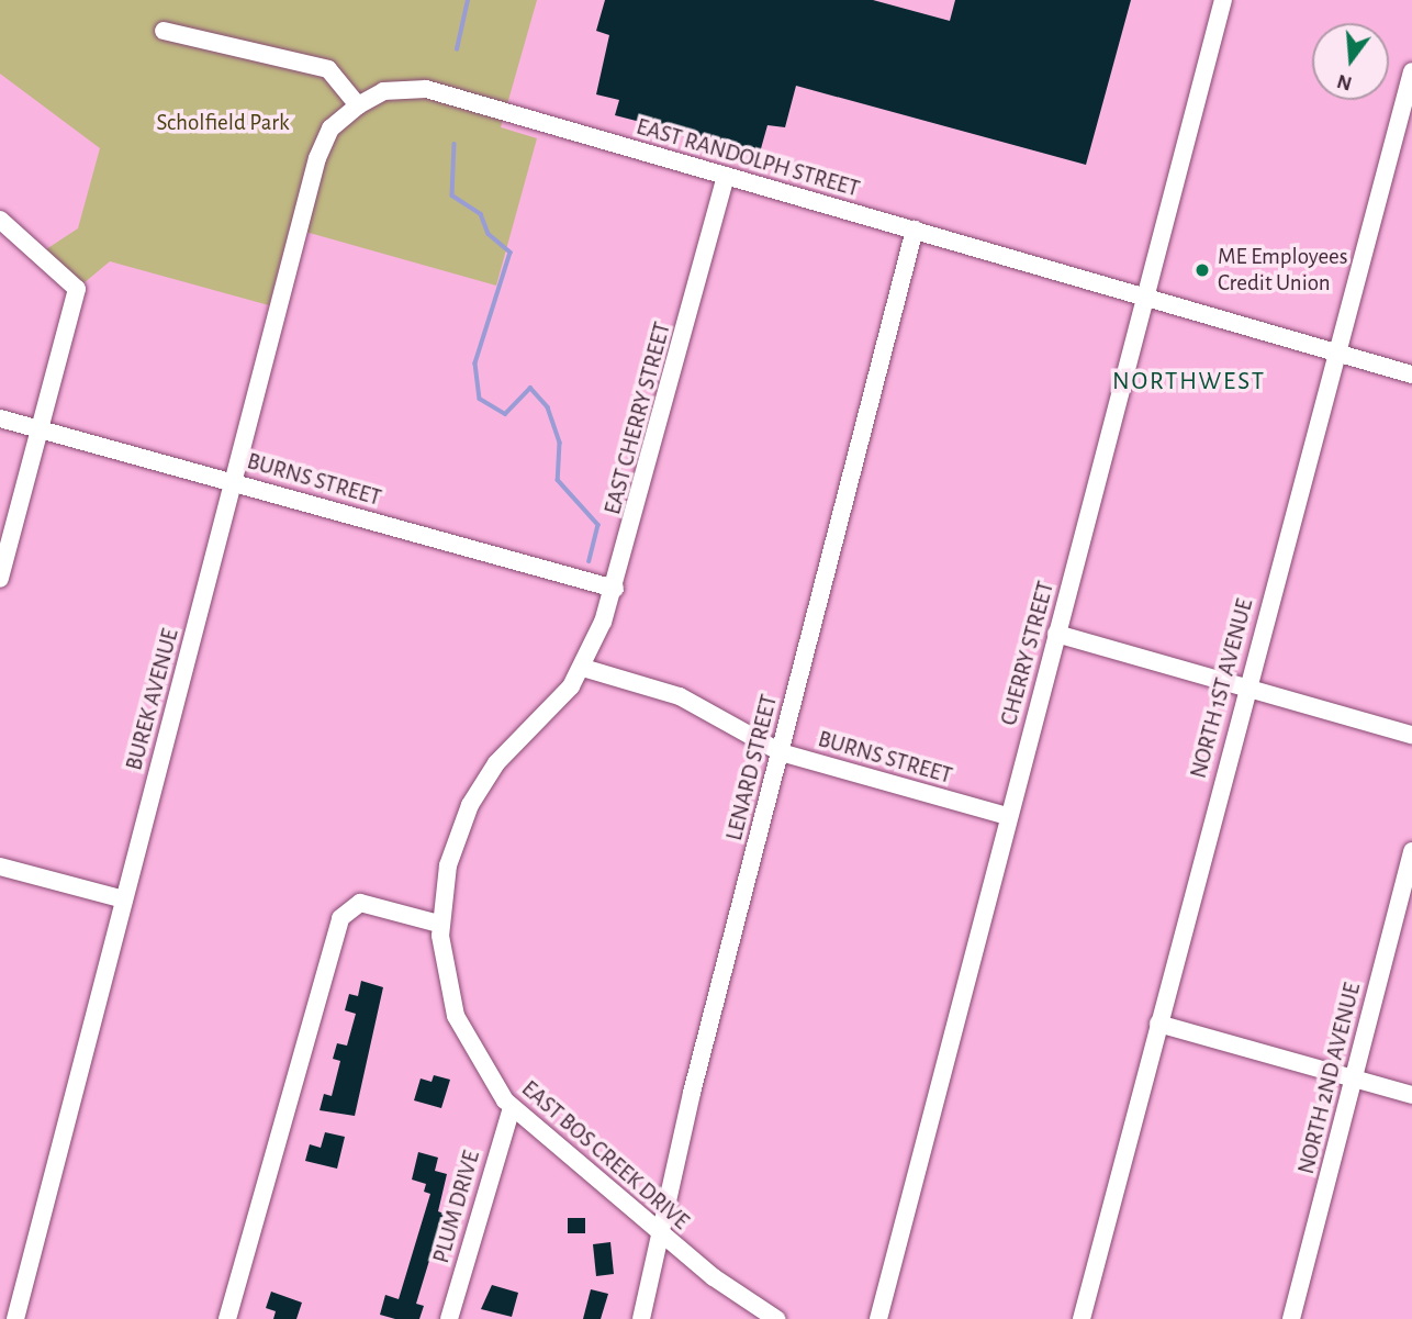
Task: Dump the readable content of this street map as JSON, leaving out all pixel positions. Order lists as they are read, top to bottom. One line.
{"streets":{"street":["EAST RANDOLPH STREET","EAST CHERRY STREET","BURNS STREET","CHERRY STREET","NORTH 1ST AVENUE","BUREK AVENUE","LENARD STREET","NORTH 2ND AVENUE","EAST BOS CREEK DRIVE","PLUM DRIVE"]},"crossings":[["EAST RANDOLPH STREET","EAST CHERRY STREET"],["EAST RANDOLPH STREET","CHERRY STREET"],["EAST RANDOLPH STREET","NORTH 1ST AVENUE"],["EAST RANDOLPH STREET","BUREK AVENUE"],["EAST RANDOLPH STREET","LENARD STREET"],["EAST CHERRY STREET","BURNS STREET"],["EAST CHERRY STREET","EAST BOS CREEK DRIVE"],["BURNS STREET","CHERRY STREET"],["BURNS STREET","BUREK AVENUE"],["BURNS STREET","LENARD STREET"],["BURNS STREET","EAST BOS CREEK DRIVE"],["LENARD STREET","EAST BOS CREEK DRIVE"],["EAST BOS CREEK DRIVE","PLUM DRIVE"]],"districts":["NORTHWEST"],"parks":["Scholfield Park"],"places":["ME Employees Credit Union"],"north":"bottom"}
